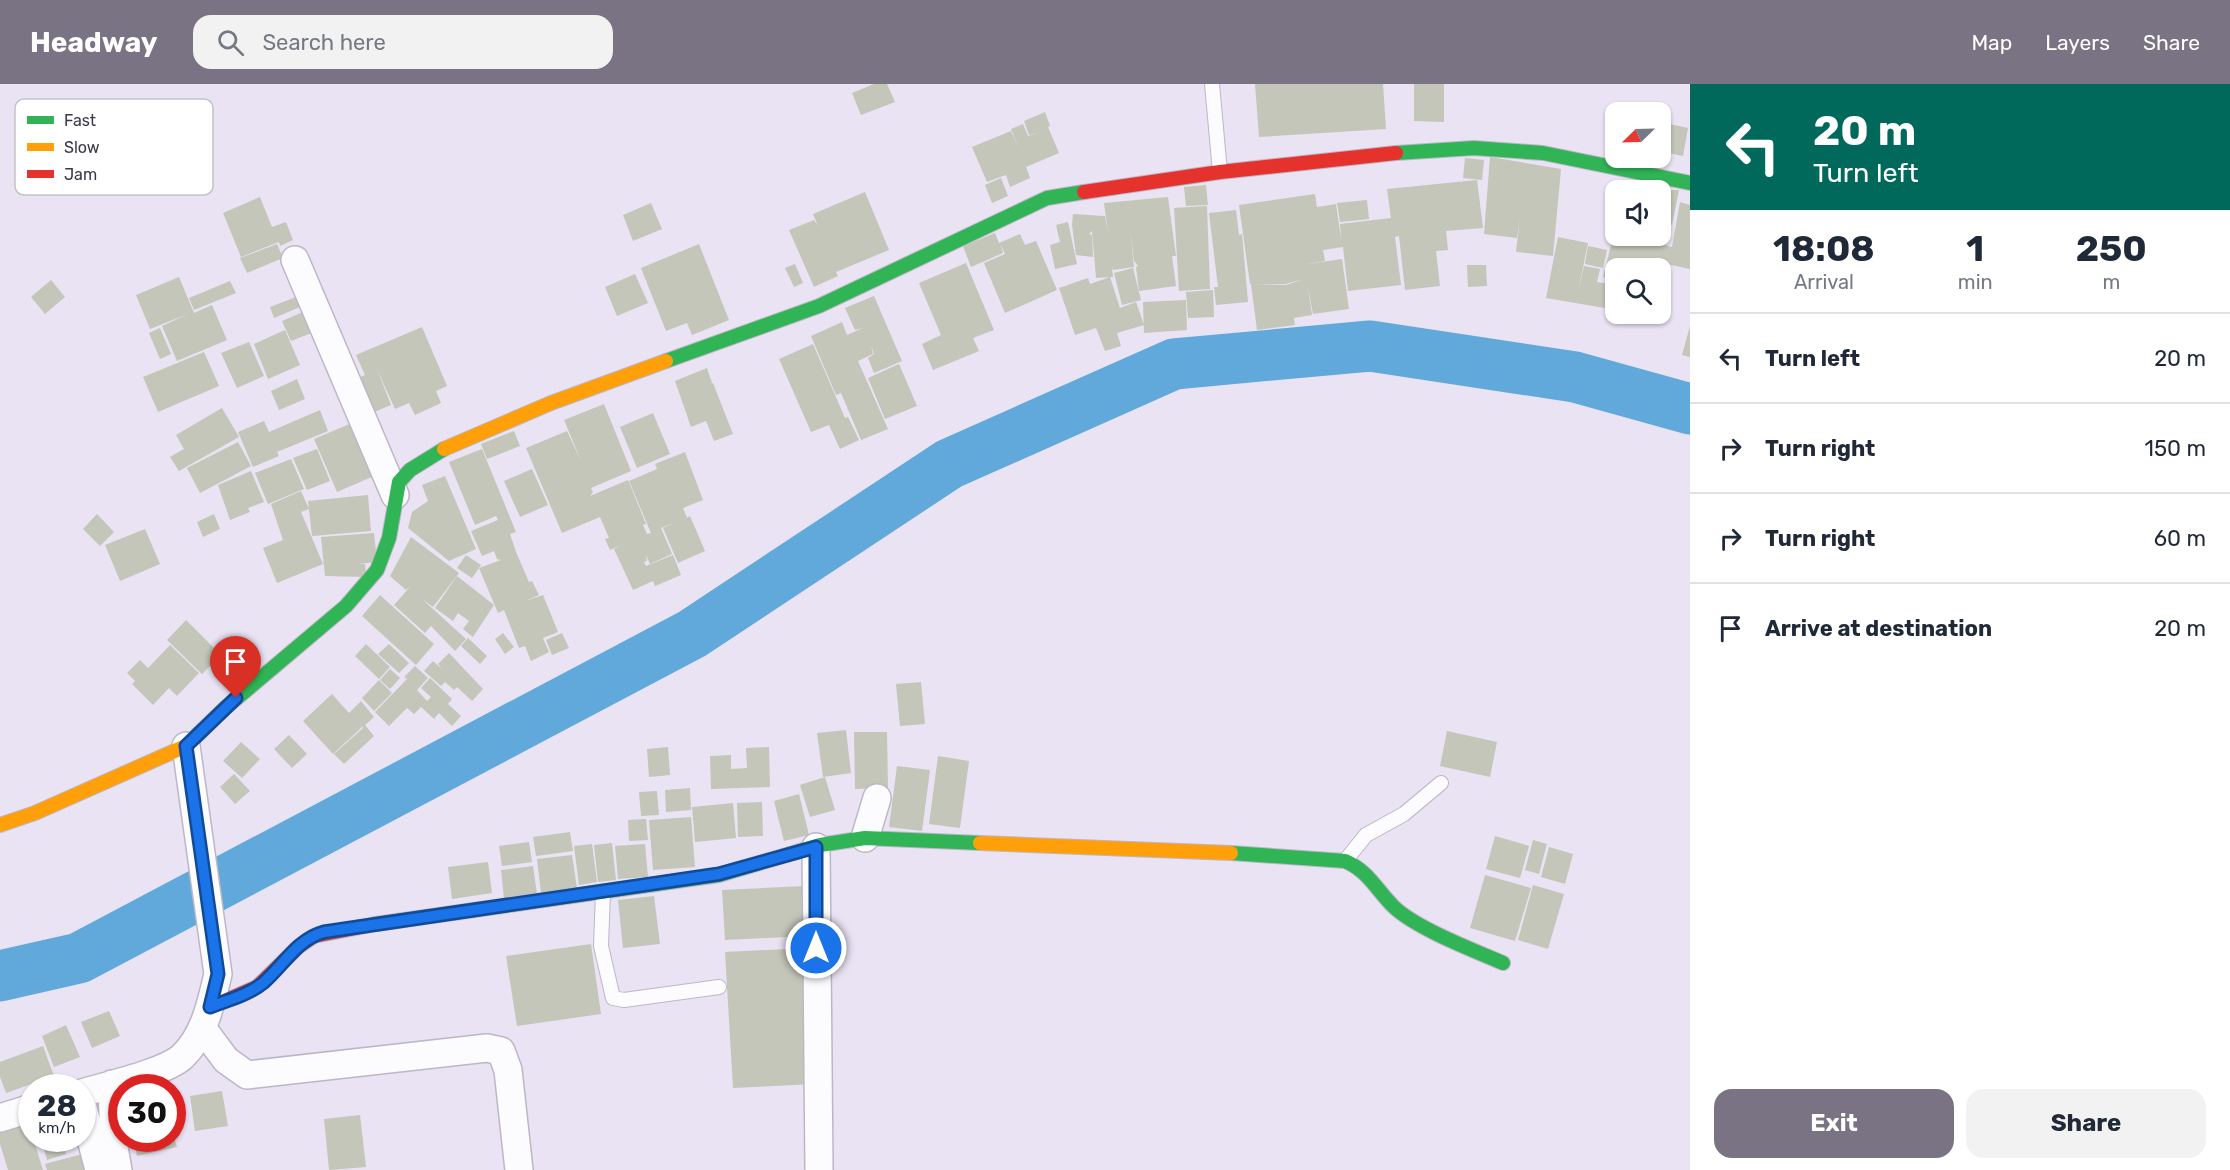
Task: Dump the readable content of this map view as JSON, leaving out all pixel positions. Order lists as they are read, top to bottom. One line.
{"legend":["Fast","Slow","Jam"],"north":"bottom left","page":{"header":"Headway","search":"Search here","nav":["Map","Layers","Share"],"turn":["20 m","Turn left"],"eta":["18:08","Arrival","1","min","250","m"],"list":[{"name":"Turn left","value":"20 m"},{"name":"Turn right","value":"150 m"},{"name":"Turn right","value":"60 m"},{"name":"Arrive at destination","value":"20 m"}],"speed":"28 km/h","limit":"30","buttons":["Exit","Share"]}}
